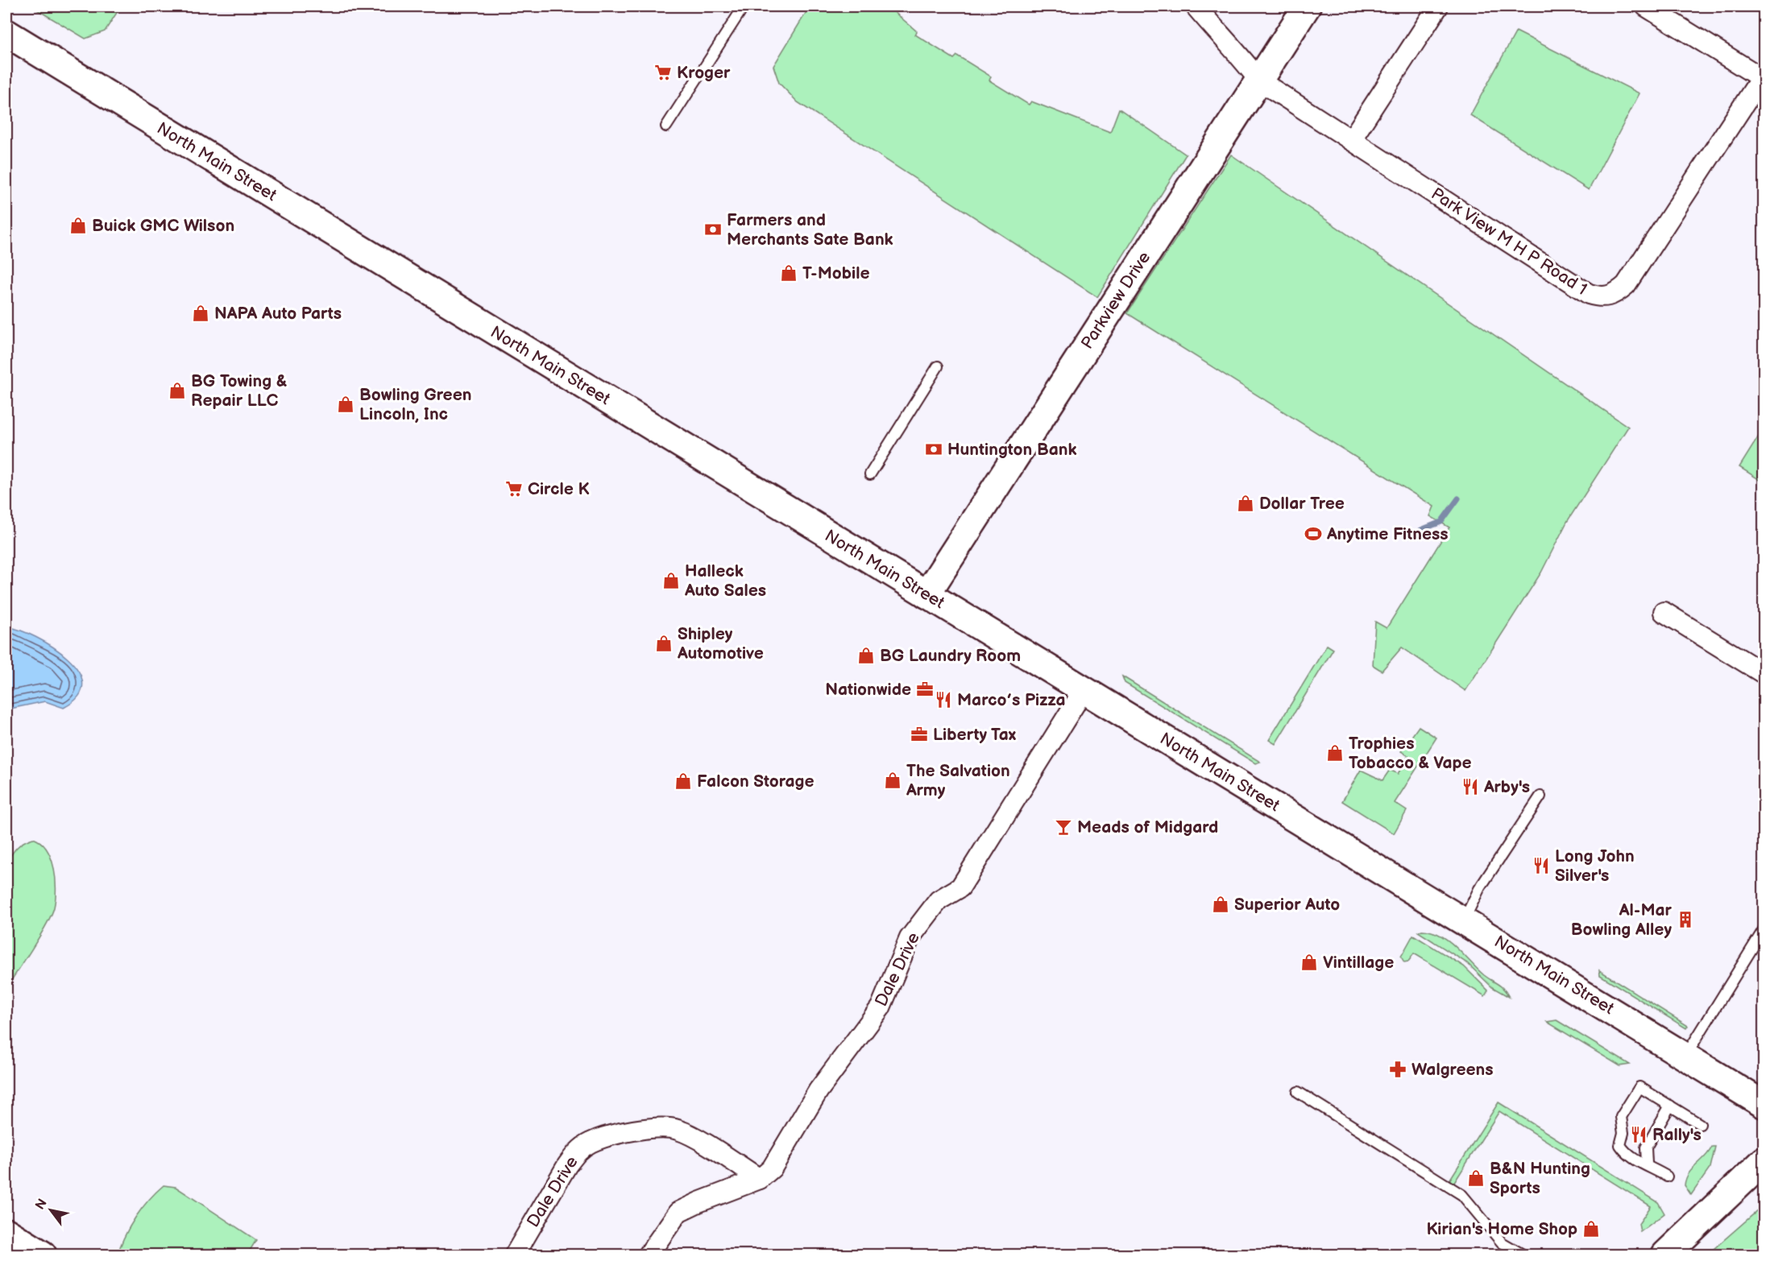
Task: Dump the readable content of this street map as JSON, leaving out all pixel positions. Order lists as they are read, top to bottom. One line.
{"streets":{"main road":["North Main Street","Parkview Drive"],"street":["Park View M H P Road 1","Dale Drive"]},"crossings":[["North Main Street","Parkview Drive"],["North Main Street","Dale Drive"],["Park View M H P Road 1","Parkview Drive"]],"places":{"supermarket":["Kroger","Circle K"],"shop":["Buick GMC Wilson","T-Mobile","NAPA Auto Parts","BG Towing & Repair LLC","Bowling Green Lincoln, Inc","Dollar Tree","Halleck Auto Sales","Shipley Automotive","BG Laundry Room","Trophies Tobacco & Vape","The Salvation Army","Falcon Storage","Superior Auto","Vintillage","B&N Hunting Sports","Kirian's Home Shop"],"bank":["Farmers and Merchants Sate Bank","Huntington Bank"],"sports":["Anytime Fitness"],"office":["Nationwide","Liberty Tax"],"restaurant":["Marco’s Pizza","Arby's","Long John Silver's","Rally's"],"bar":["Meads of Midgard"],"building":["Al-Mar Bowling Alley"],"pharmacy":["Walgreens"]},"north":"top left"}
